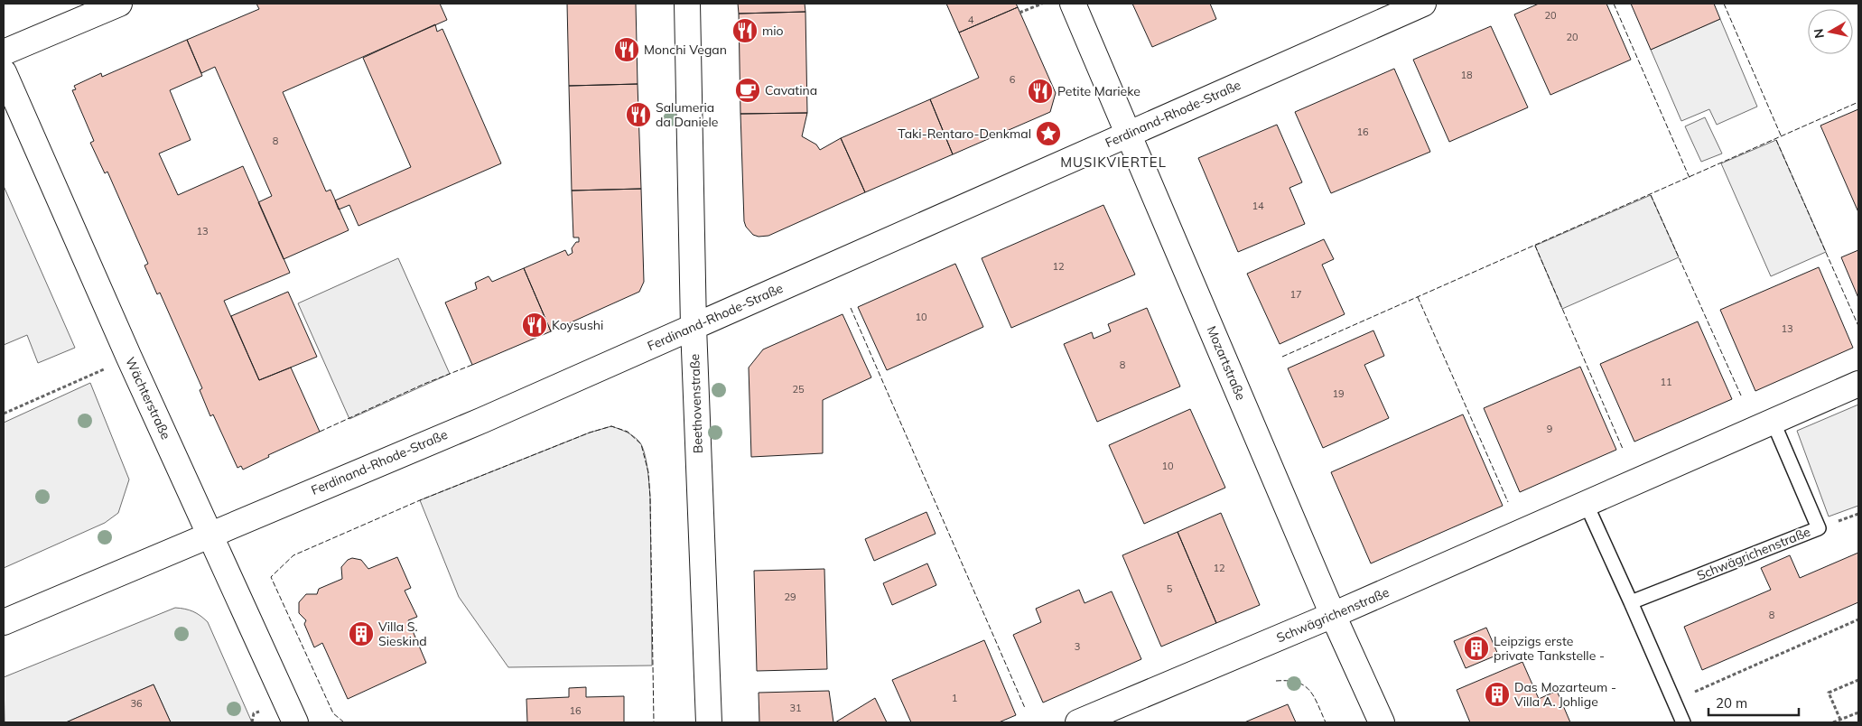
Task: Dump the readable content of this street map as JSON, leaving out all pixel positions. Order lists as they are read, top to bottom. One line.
{"streets":{"street":["Ferdinand-Rhode-Straße","Mozartstraße","Wächterstraße","Beethovenstraße","Schwägrichenstraße"]},"crossings":[["Ferdinand-Rhode-Straße","Mozartstraße"],["Ferdinand-Rhode-Straße","Wächterstraße"],["Ferdinand-Rhode-Straße","Beethovenstraße"],["Mozartstraße","Schwägrichenstraße"]],"districts":["MUSIKVIERTEL"],"places":{"restaurant":["mio","Monchi Vegan","Petite Marieke","Salumeria da Daniele","Koysushi"],"cafe":["Cavatina"],"place":["Taki-Rentaro-Denkmal"],"building":["Villa S. Sieskind","Leipzigs erste private Tankstelle -","Das Mozarteum - Villa A. Johlige"]},"house_numbers":["20","4","20","18","6","16","8","14","13","12","17","10","13","8","11","25","19","9","10","12","5","29","8","3","1","36","31","16"],"scale_bar":"20 m","north":"left"}
